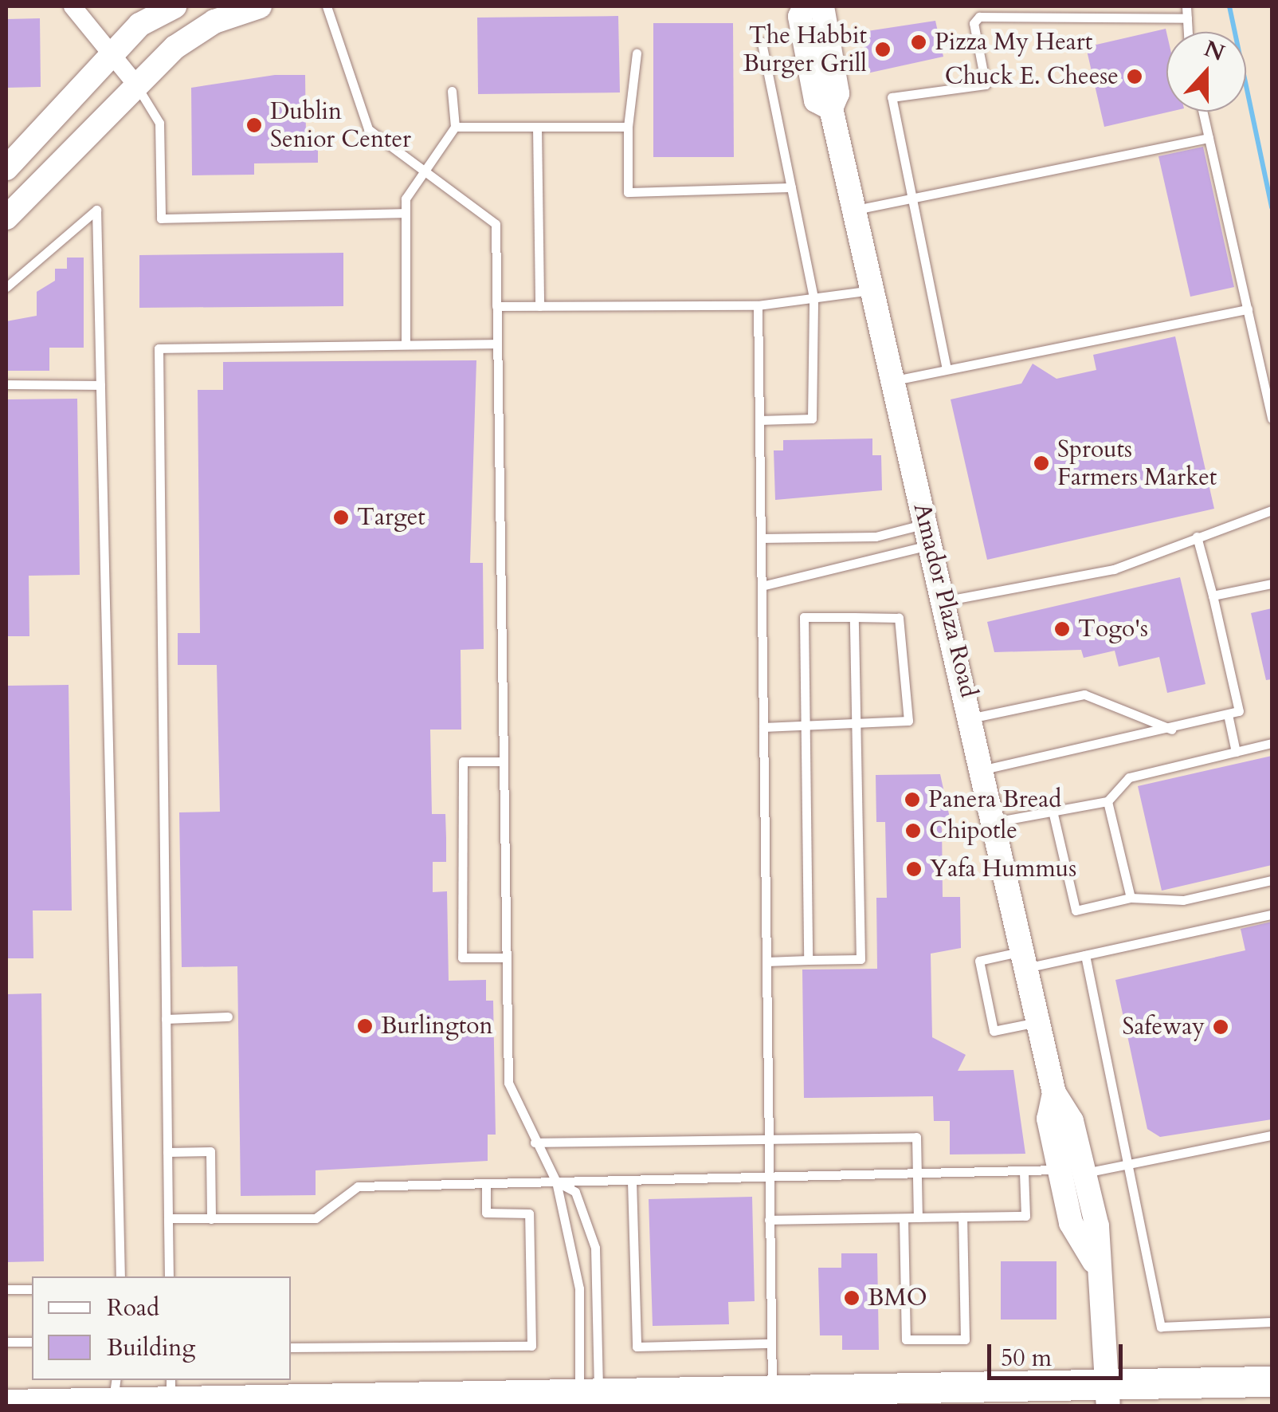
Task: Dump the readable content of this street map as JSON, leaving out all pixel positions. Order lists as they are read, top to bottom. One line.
{"streets":{"street":["Amador Plaza Road"]},"places":["Pizza My Heart","The Habbit Burger Grill","Chuck E. Cheese","Dublin Senior Center","Sprouts Farmers Market","Target","Togo's","Panera Bread","Chipotle","Yafa Hummus","Burlington","Safeway","BMO"],"legend":["Road","Building"],"scale_bar":"50 m","north":"top"}
